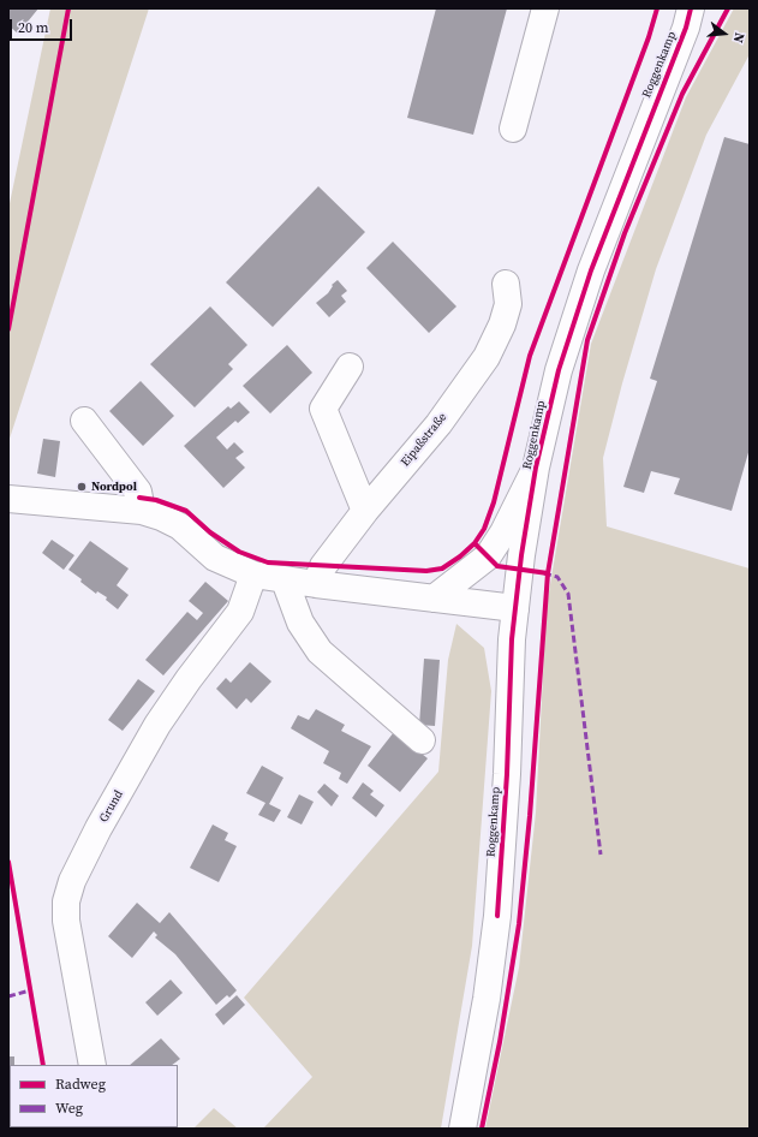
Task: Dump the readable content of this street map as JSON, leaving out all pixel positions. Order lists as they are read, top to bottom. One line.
{"streets":{"main road":["Roggenkamp","Eipaßstraße","Grund"]},"places":["Nordpol"],"legend":["Radweg","Weg"],"scale_bar":"20 m","north":"right"}
